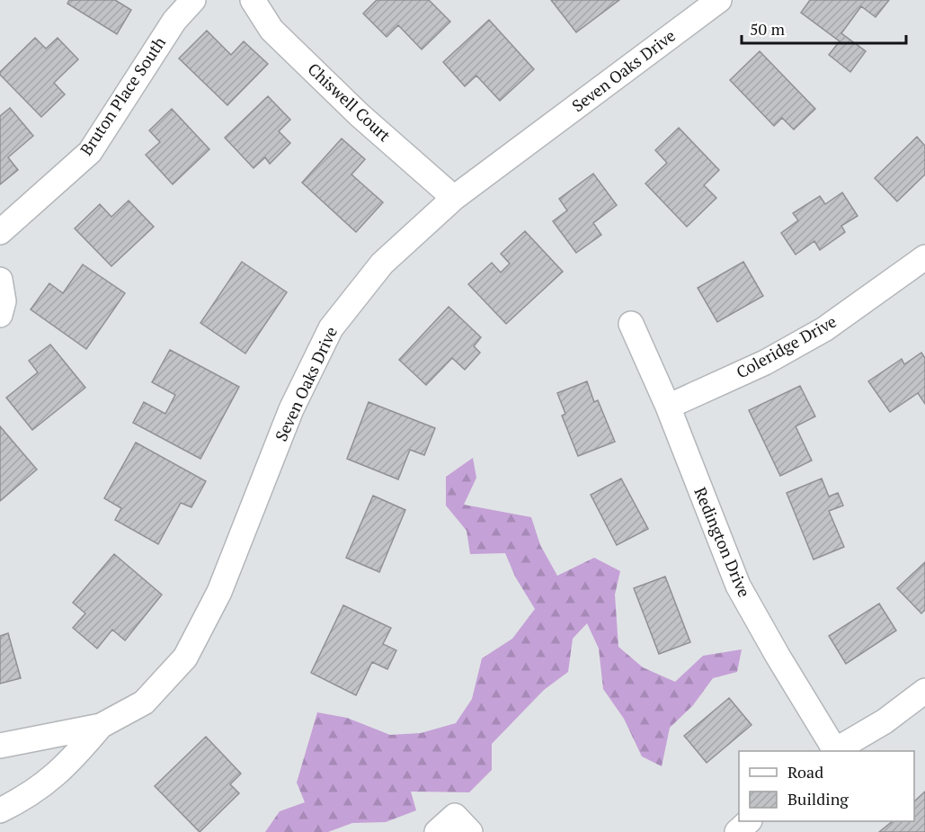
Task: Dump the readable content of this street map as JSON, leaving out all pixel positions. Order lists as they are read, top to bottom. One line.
{"streets":{"street":["Seven Oaks Drive","Bruton Place South","Chiswell Court","Coleridge Drive","Redington Drive"]},"crossings":[["Seven Oaks Drive","Chiswell Court"],["Coleridge Drive","Redington Drive"]],"legend":["Road","Building"],"scale_bar":"50 m"}
